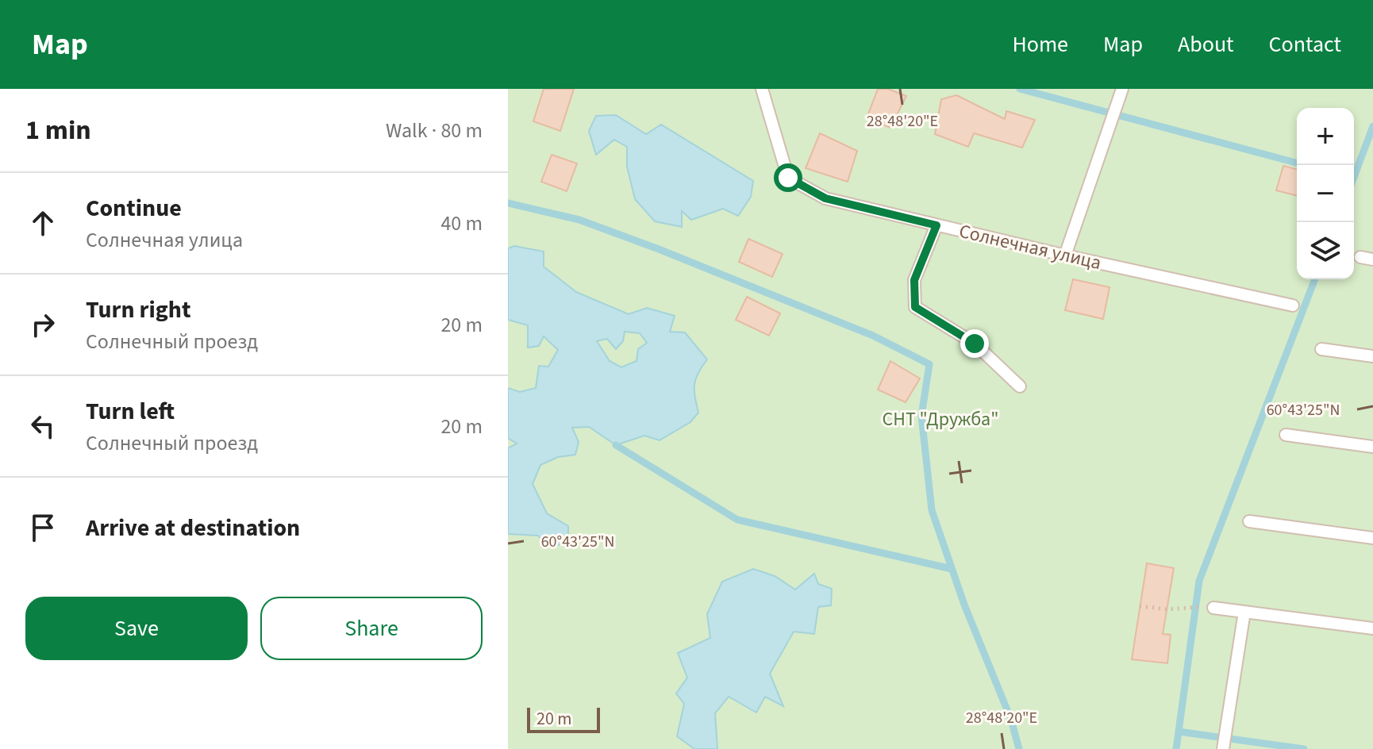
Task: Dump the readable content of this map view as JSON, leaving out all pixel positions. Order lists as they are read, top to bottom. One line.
{"streets":{"lane":["Солнечная улица"]},"parks":["СНТ \"Дружба\""],"scale_bar":"20 m","page":{"header":"Map","nav":["Home","Map","About","Contact"],"heading":["1 min","Walk · 80 m"],"map_buttons":["+","−"],"list":[["Continue","Солнечная улица","40 m"],["Turn right","Солнечный проезд","20 m"],["Turn left","Солнечный проезд","20 m"],"Arrive at destination"],"buttons":["Save","Share"],"scale":"20 m"},"coordinates":["28°48'20\"E","60°43'25\"N"]}
